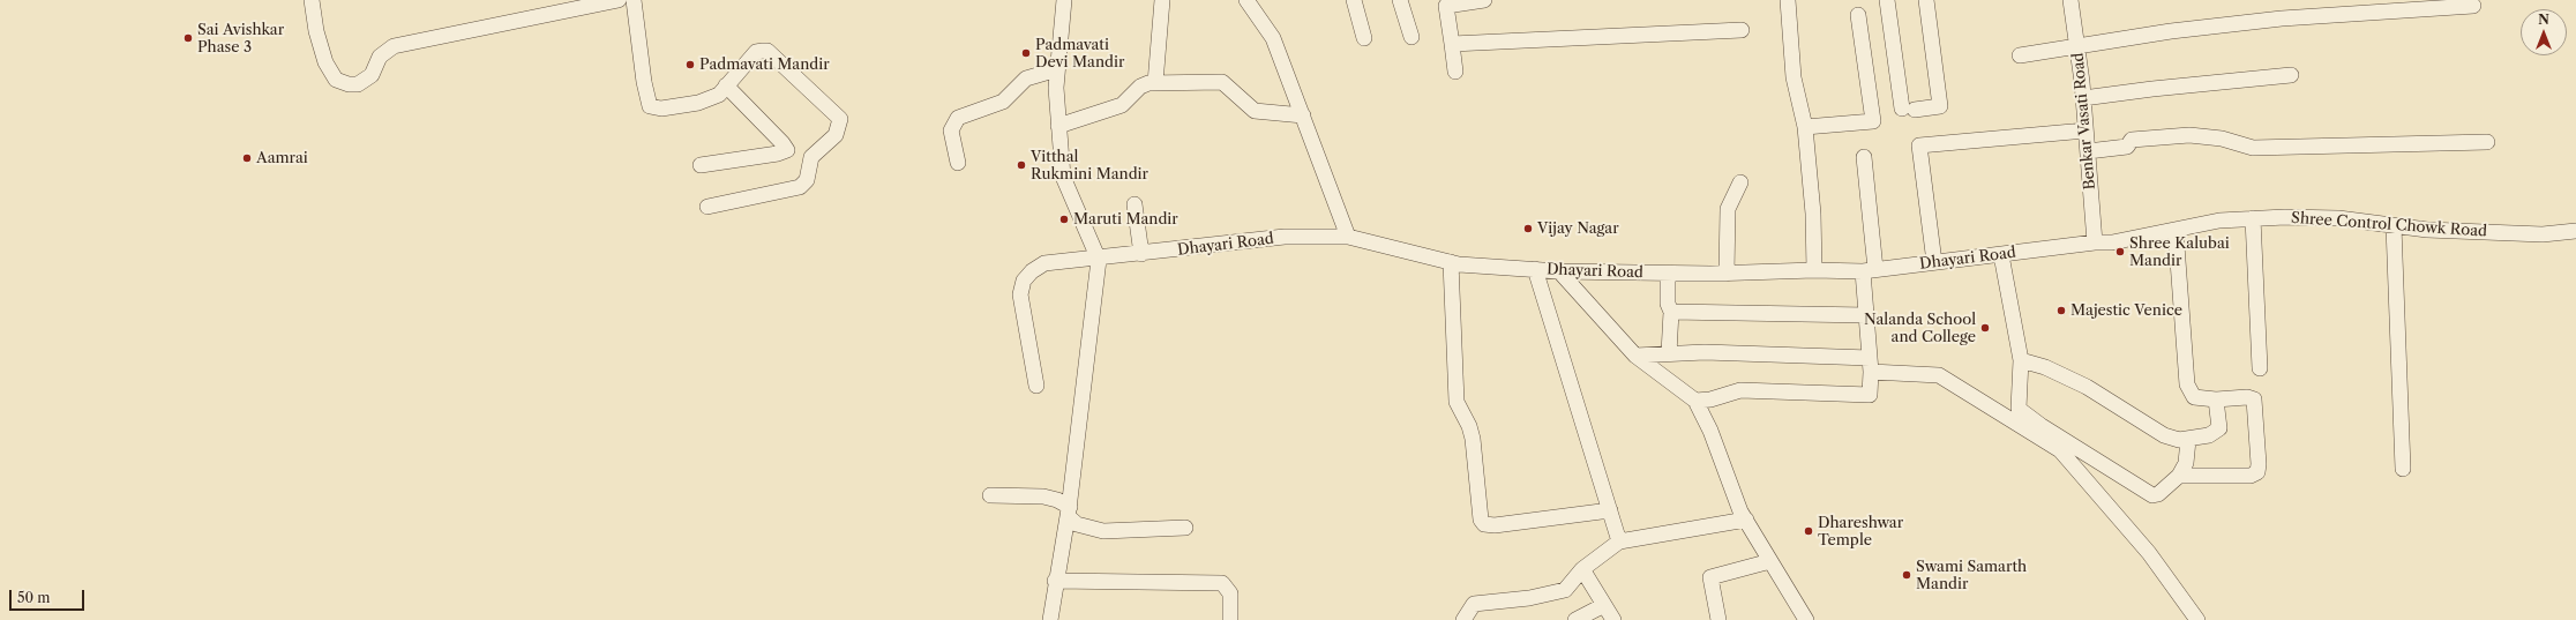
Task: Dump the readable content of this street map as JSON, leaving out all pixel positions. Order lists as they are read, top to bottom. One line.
{"streets":{"street":["Benkar Vasati Road","Shree Control Chowk Road","Dhayari Road"]},"crossings":[["Benkar Vasati Road","Shree Control Chowk Road"],["Benkar Vasati Road","Dhayari Road"],["Shree Control Chowk Road","Dhayari Road"]],"places":["Sai Avishkar Phase 3","Padmavati Devi Mandir","Padmavati Mandir","Aamrai","Vitthal Rukmini Mandir","Maruti Mandir","Vijay Nagar","Shree Kalubai Mandir","Majestic Venice","Nalanda School and College","Dhareshwar Temple","Swami Samarth Mandir"],"scale_bar":"50 m","north":"top"}
